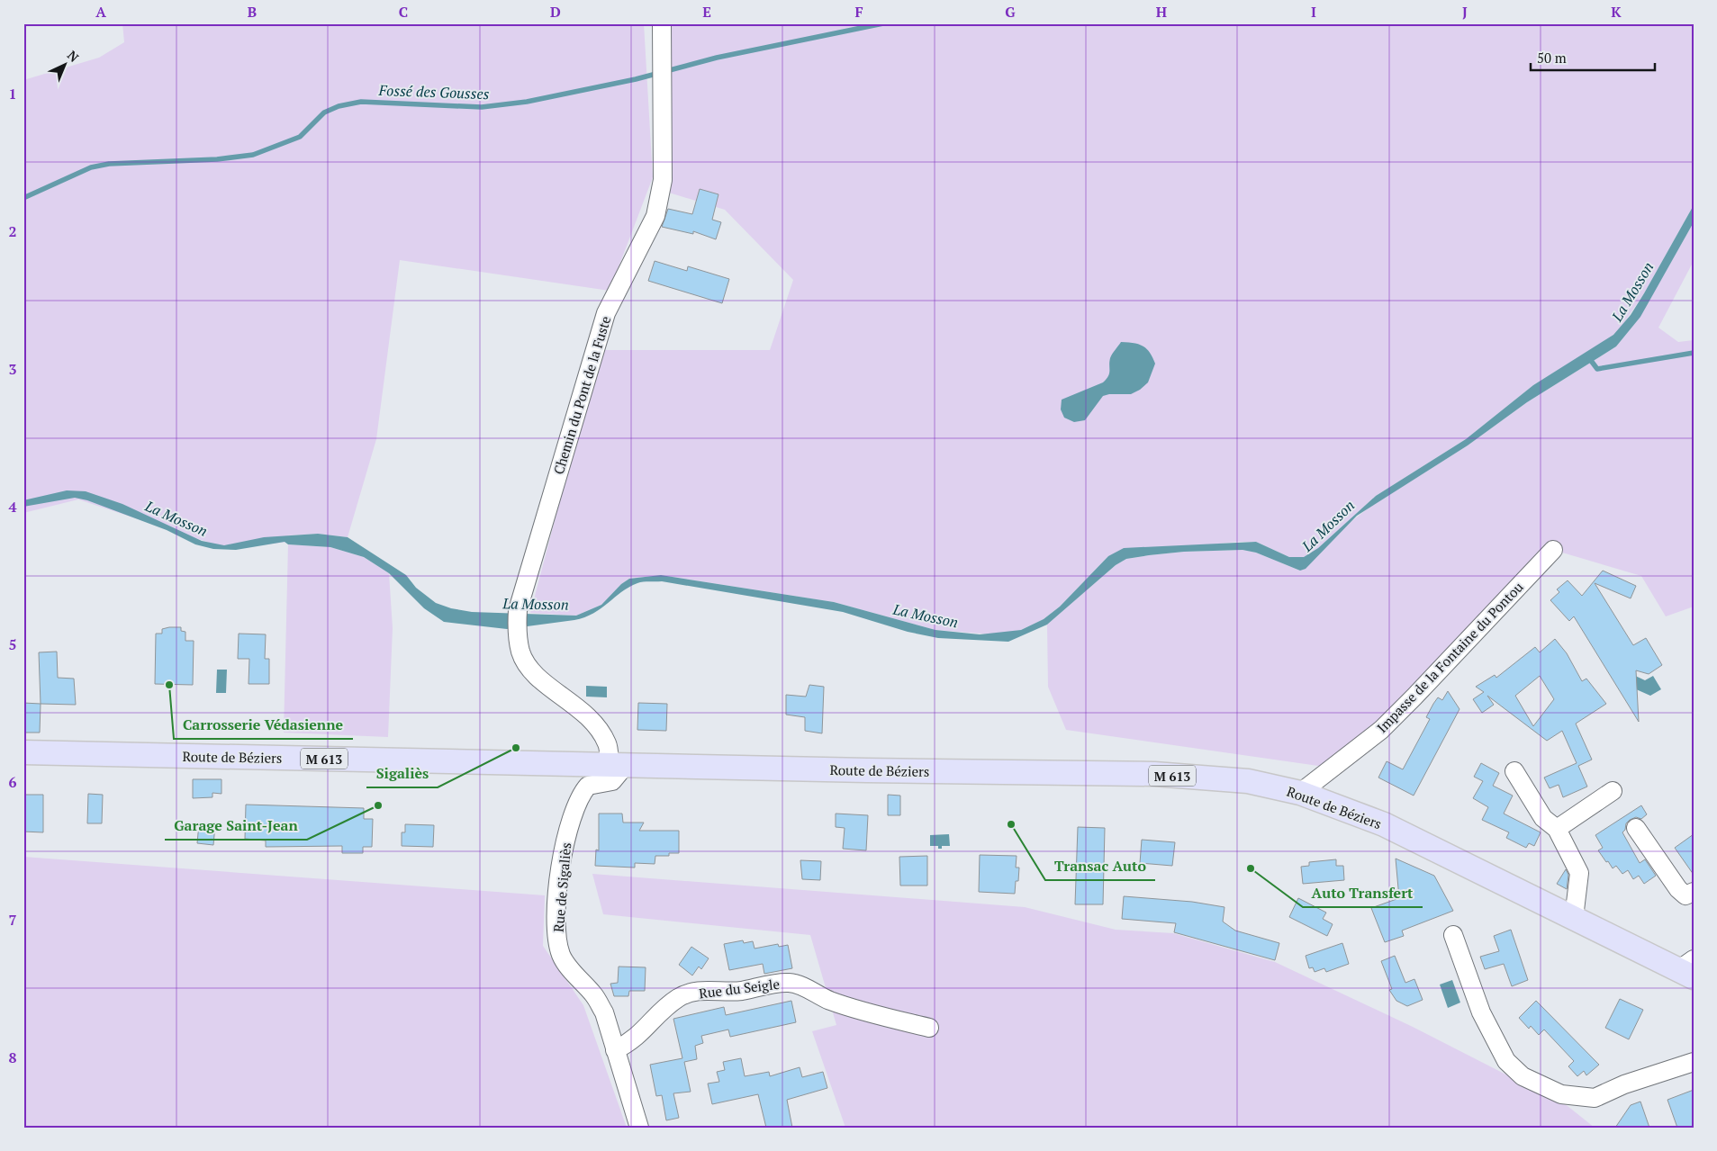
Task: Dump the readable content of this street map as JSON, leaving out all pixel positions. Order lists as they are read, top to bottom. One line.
{"streets":{"main road":["Route de Béziers","M 613"],"street":["Chemin du Pont de la Fuste","Impasse de la Fontaine du Pontou","Rue de Sigaliès","Rue du Seigle"]},"crossings":[["Chemin du Pont de la Fuste","Route de Béziers"],["Chemin du Pont de la Fuste","Rue de Sigaliès"],["Impasse de la Fontaine du Pontou","Route de Béziers"],["Route de Béziers","Rue de Sigaliès"],["Rue de Sigaliès","Rue du Seigle"]],"water":["Fossé des Gousses","La Mosson"],"places":["Carrosserie Védasienne","Sigaliès","Garage Saint-Jean","Transac Auto","Auto Transfert"],"scale_bar":"50 m","north":"top right","grid":{"columns":["A","B","C","D","E","F","G","H","I","J","K"],"rows":["1","2","3","4","5","6","7","8"]}}
